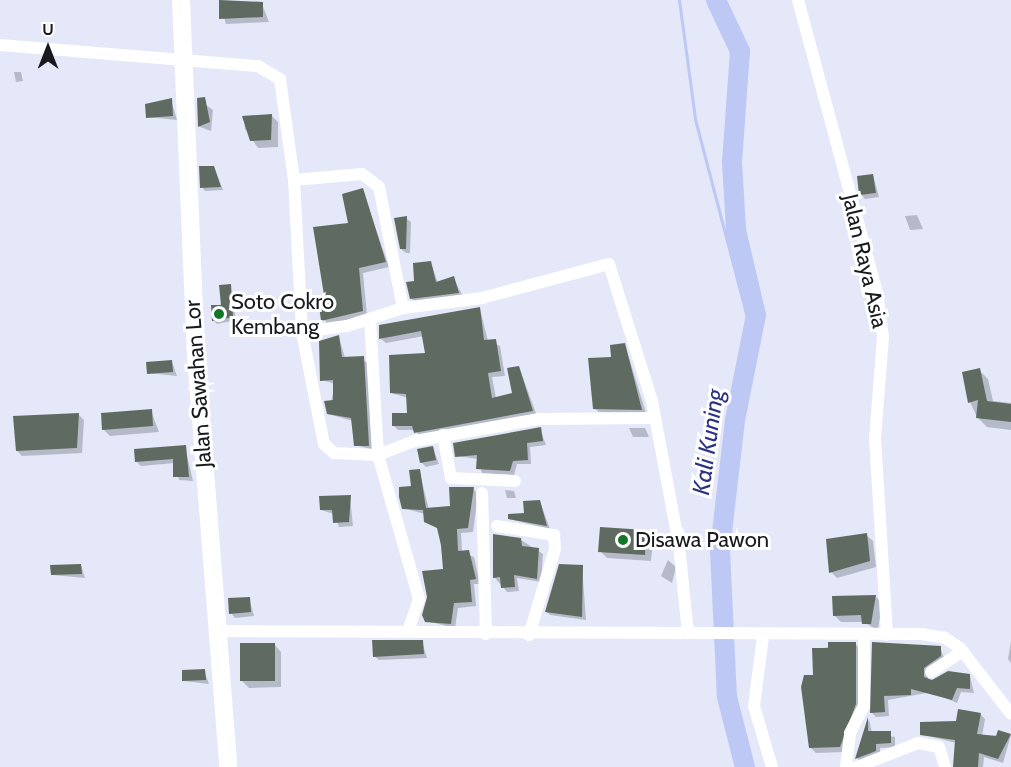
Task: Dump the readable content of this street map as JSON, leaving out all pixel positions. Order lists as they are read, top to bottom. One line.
{"streets":{"main road":["Jalan Sawahan Lor"],"street":["Jalan Raya Asia"]},"water":["Kali Kuning"],"places":["Soto Cokro Kembang","Disawa Pawon"],"north":"top"}
